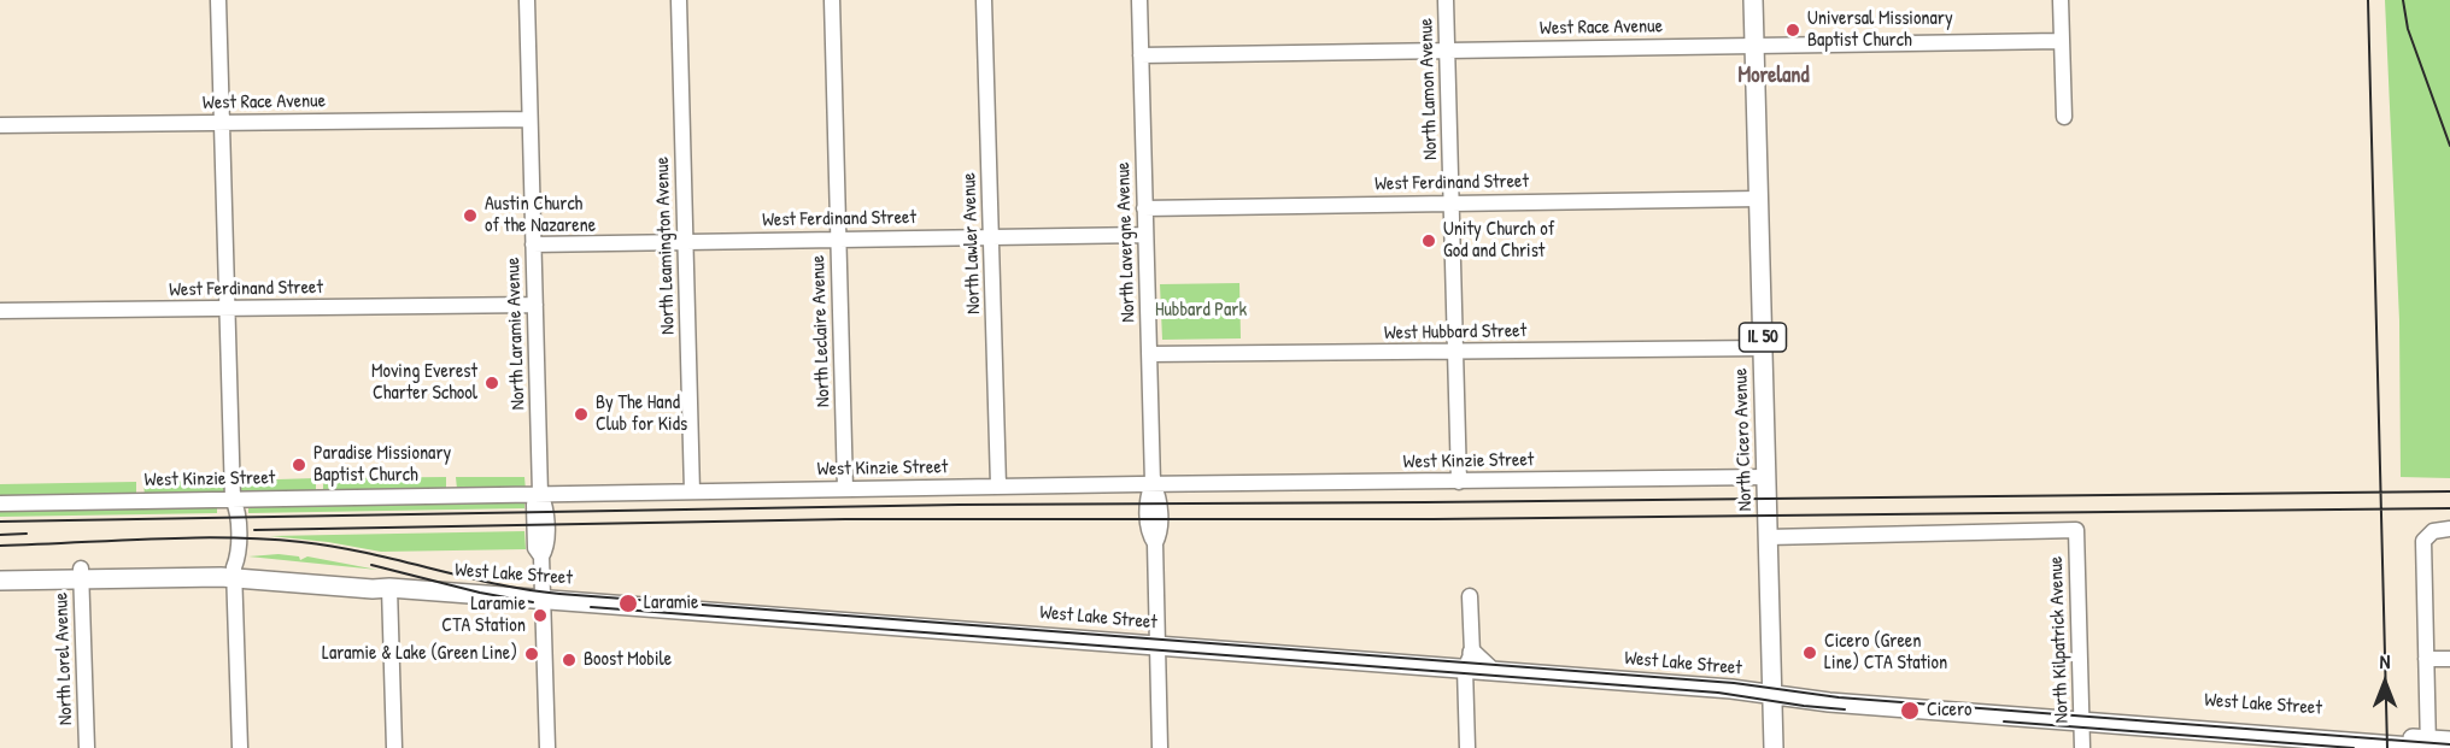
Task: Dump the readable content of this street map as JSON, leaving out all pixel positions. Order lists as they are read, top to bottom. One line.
{"streets":{"main road":["IL 50","North Cicero Avenue","West Lake Street"],"street":["West Race Avenue","North Lamon Avenue","West Ferdinand Street","North Lavergne Avenue","North Lawler Avenue","North Leamington Avenue","North Leclaire Avenue","West Hubbard Street","North Laramie Avenue","West Kinzie Street","North Kilpatrick Avenue","North Lorel Avenue"]},"crossings":[["West Race Avenue","North Lamon Avenue"],["West Race Avenue","North Lavergne Avenue"],["West Race Avenue","North Laramie Avenue"],["West Race Avenue","North Cicero Avenue"],["North Lamon Avenue","West Ferdinand Street"],["North Lamon Avenue","West Hubbard Street"],["North Lamon Avenue","West Kinzie Street"],["West Ferdinand Street","North Lavergne Avenue"],["West Ferdinand Street","North Lawler Avenue"],["West Ferdinand Street","North Leamington Avenue"],["West Ferdinand Street","North Leclaire Avenue"],["West Ferdinand Street","North Laramie Avenue"],["West Ferdinand Street","North Cicero Avenue"],["North Lavergne Avenue","West Hubbard Street"],["North Lavergne Avenue","West Kinzie Street"],["North Lavergne Avenue","West Lake Street"],["North Lawler Avenue","West Kinzie Street"],["North Leamington Avenue","West Kinzie Street"],["North Leclaire Avenue","West Kinzie Street"],["West Hubbard Street","North Cicero Avenue"],["North Laramie Avenue","West Kinzie Street"],["North Laramie Avenue","West Lake Street"],["North Cicero Avenue","West Kinzie Street"],["North Cicero Avenue","West Lake Street"],["North Cicero Avenue","North Kilpatrick Avenue"],["West Lake Street","North Kilpatrick Avenue"],["West Lake Street","North Lorel Avenue"]],"districts":["Moreland"],"parks":["Hubbard Park"],"places":["Universal Missionary Baptist Church","Austin Church of the Nazarene","Unity Church of God and Christ","Moving Everest Charter School","By The Hand Club for Kids","Paradise Missionary Baptist Church","Laramie","Laramie CTA Station","Cicero (Green Line) CTA Station","Laramie & Lake (Green Line)","Boost Mobile","Cicero"],"north":"top"}
